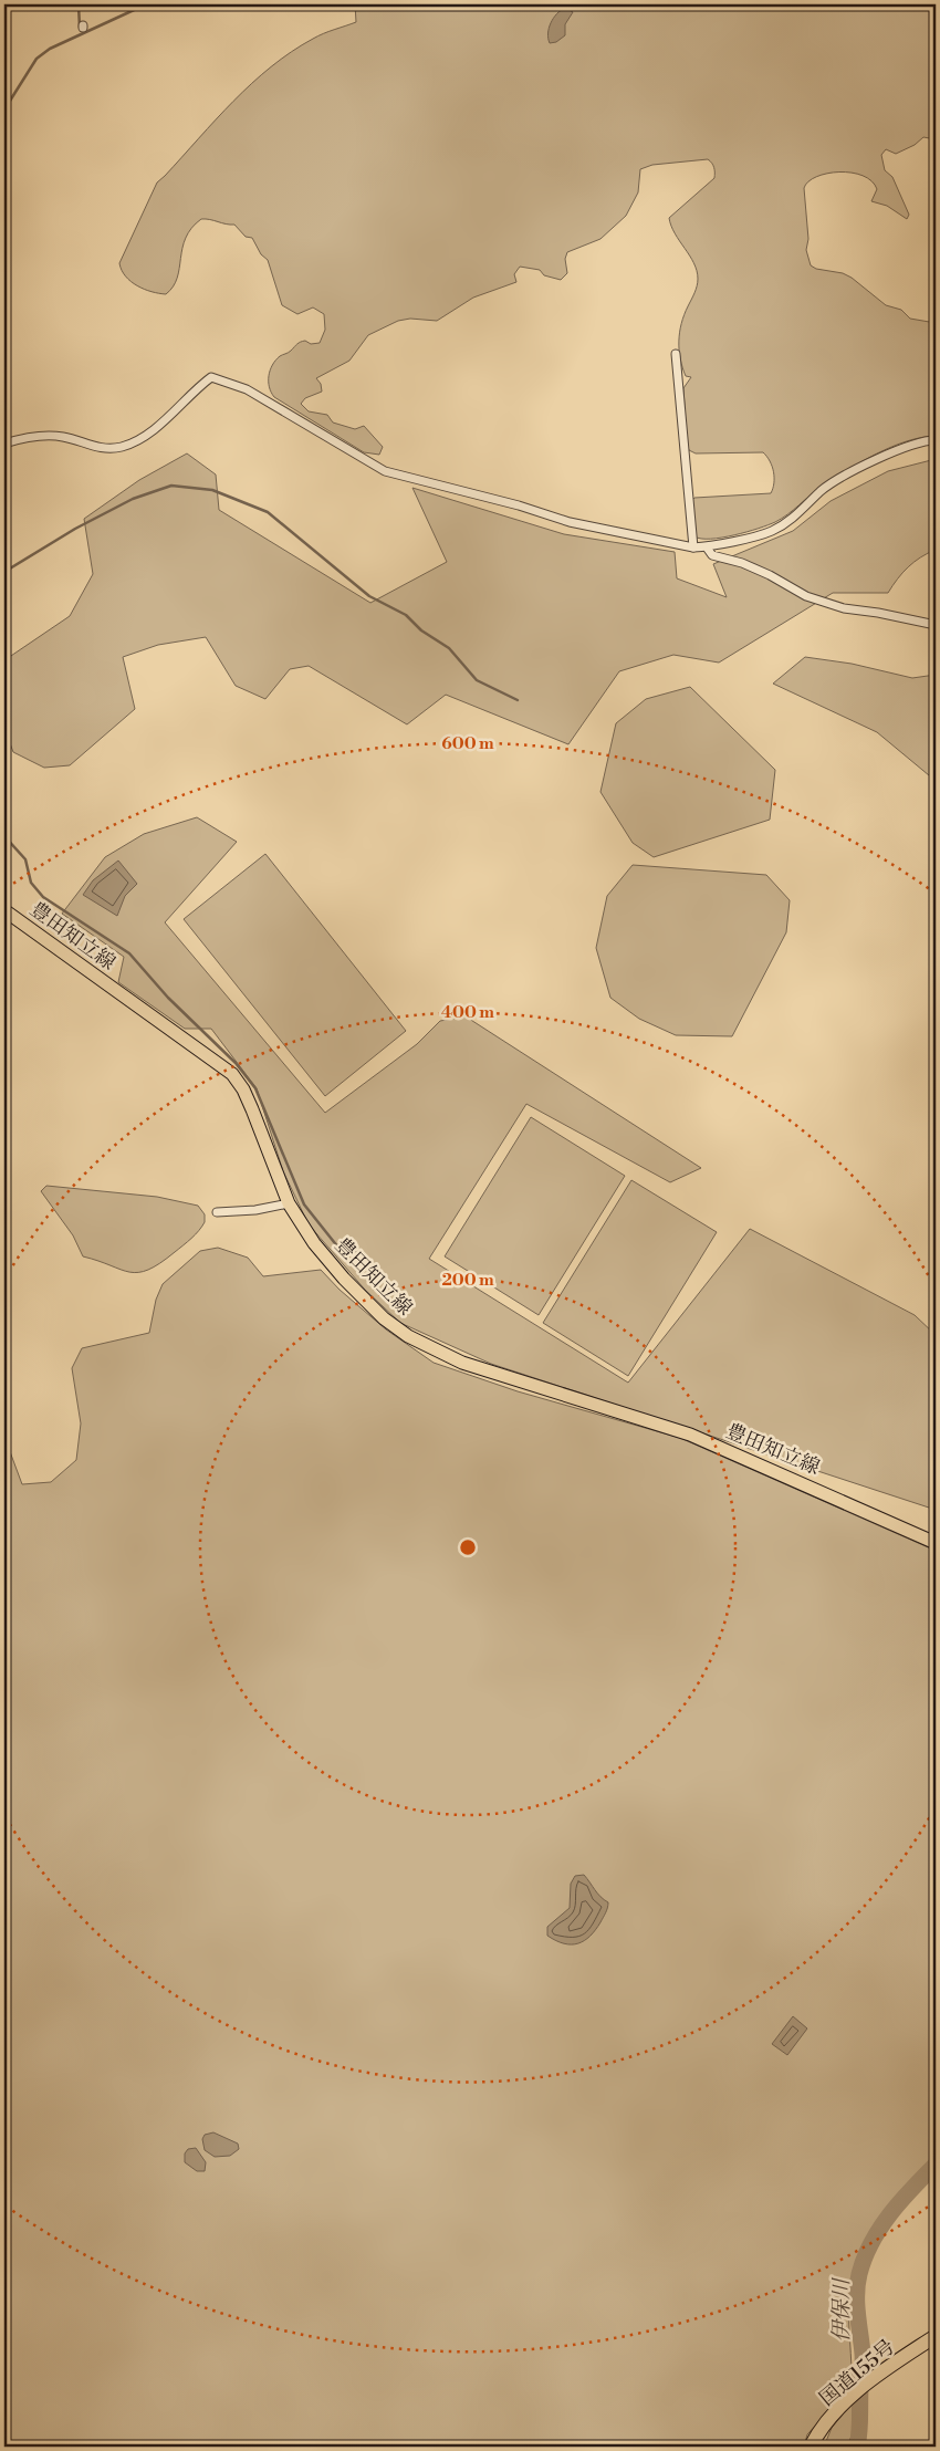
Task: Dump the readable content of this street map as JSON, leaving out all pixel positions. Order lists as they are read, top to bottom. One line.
{"streets":{"highway":["国道155号"],"main road":["豊田知立線"]},"water":["伊保川"],"rings":["600 m","400 m","200 m"]}
